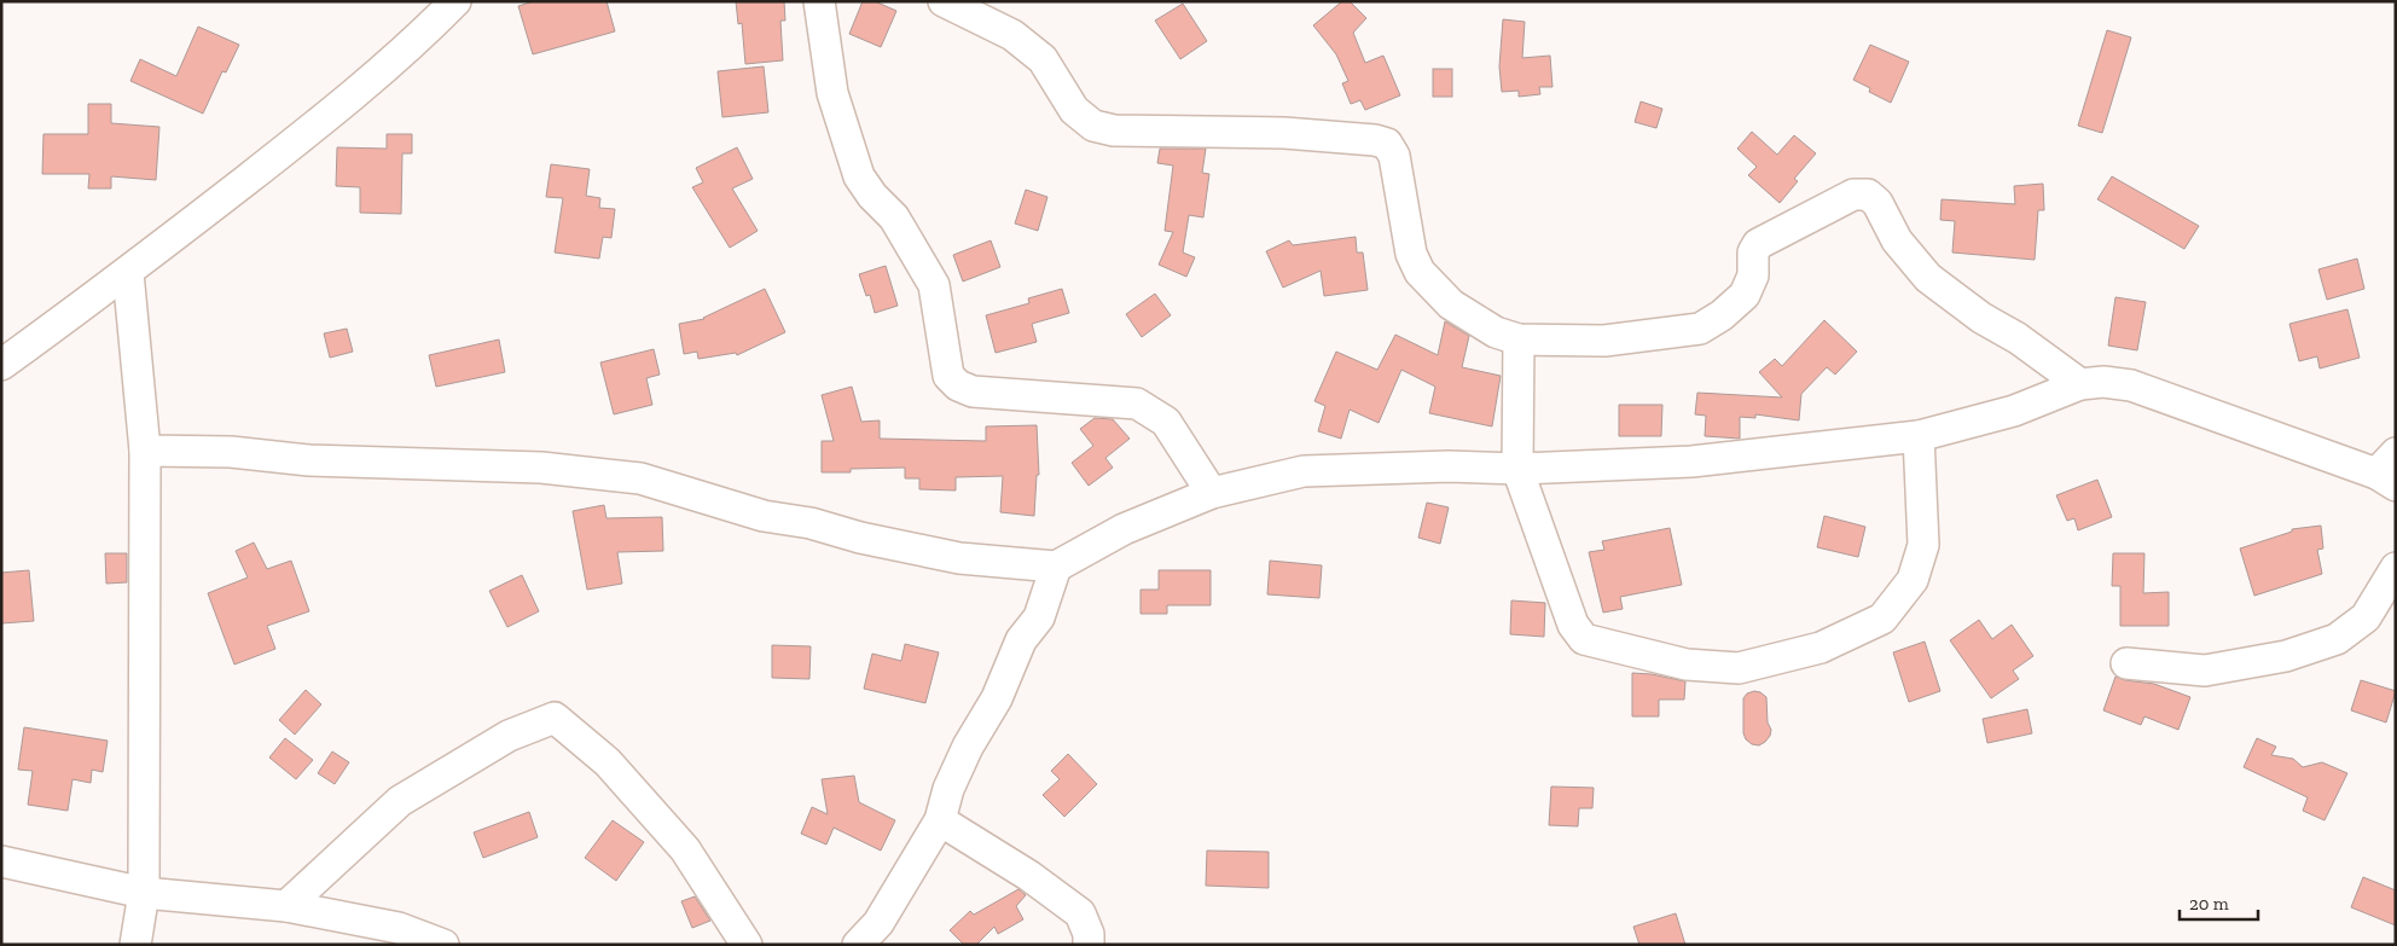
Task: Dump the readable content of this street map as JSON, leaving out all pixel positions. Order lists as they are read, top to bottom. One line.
{"scale_bar":"20 m"}
